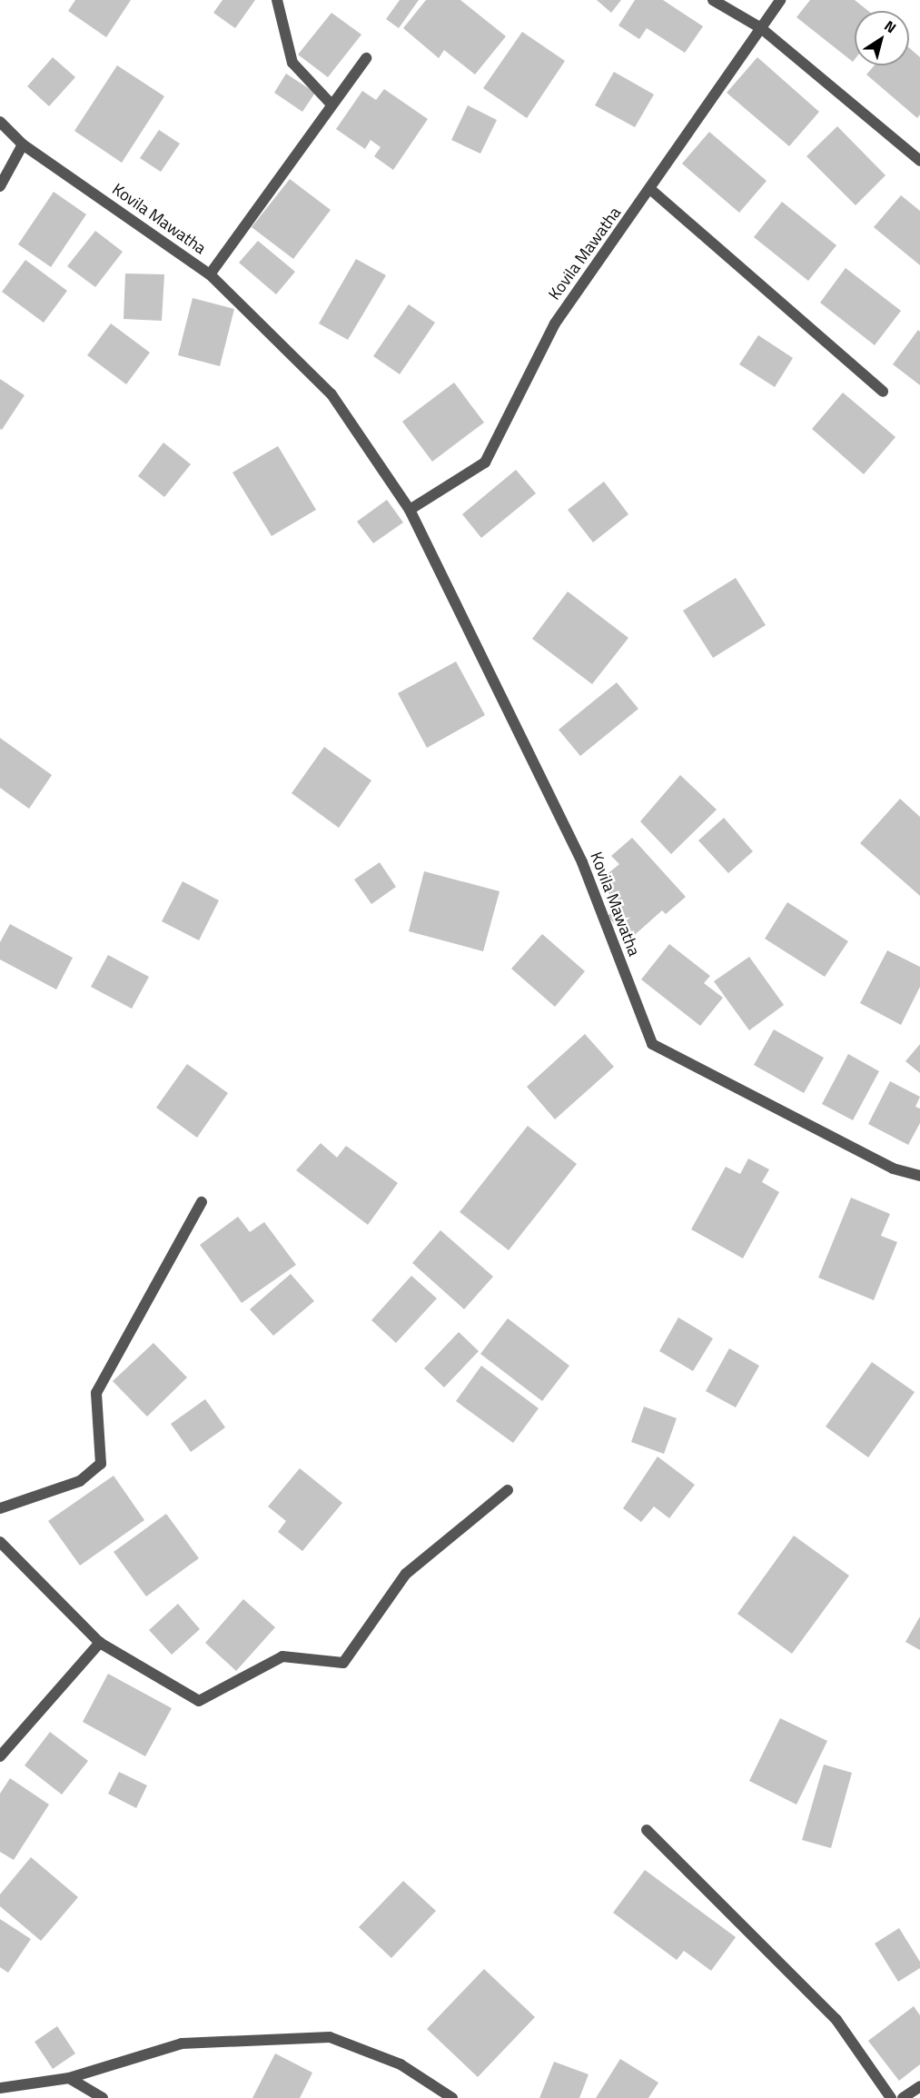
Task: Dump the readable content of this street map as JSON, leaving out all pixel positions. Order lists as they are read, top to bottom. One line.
{"streets":{"street":["Kovila Mawatha"]},"north":"top right"}
